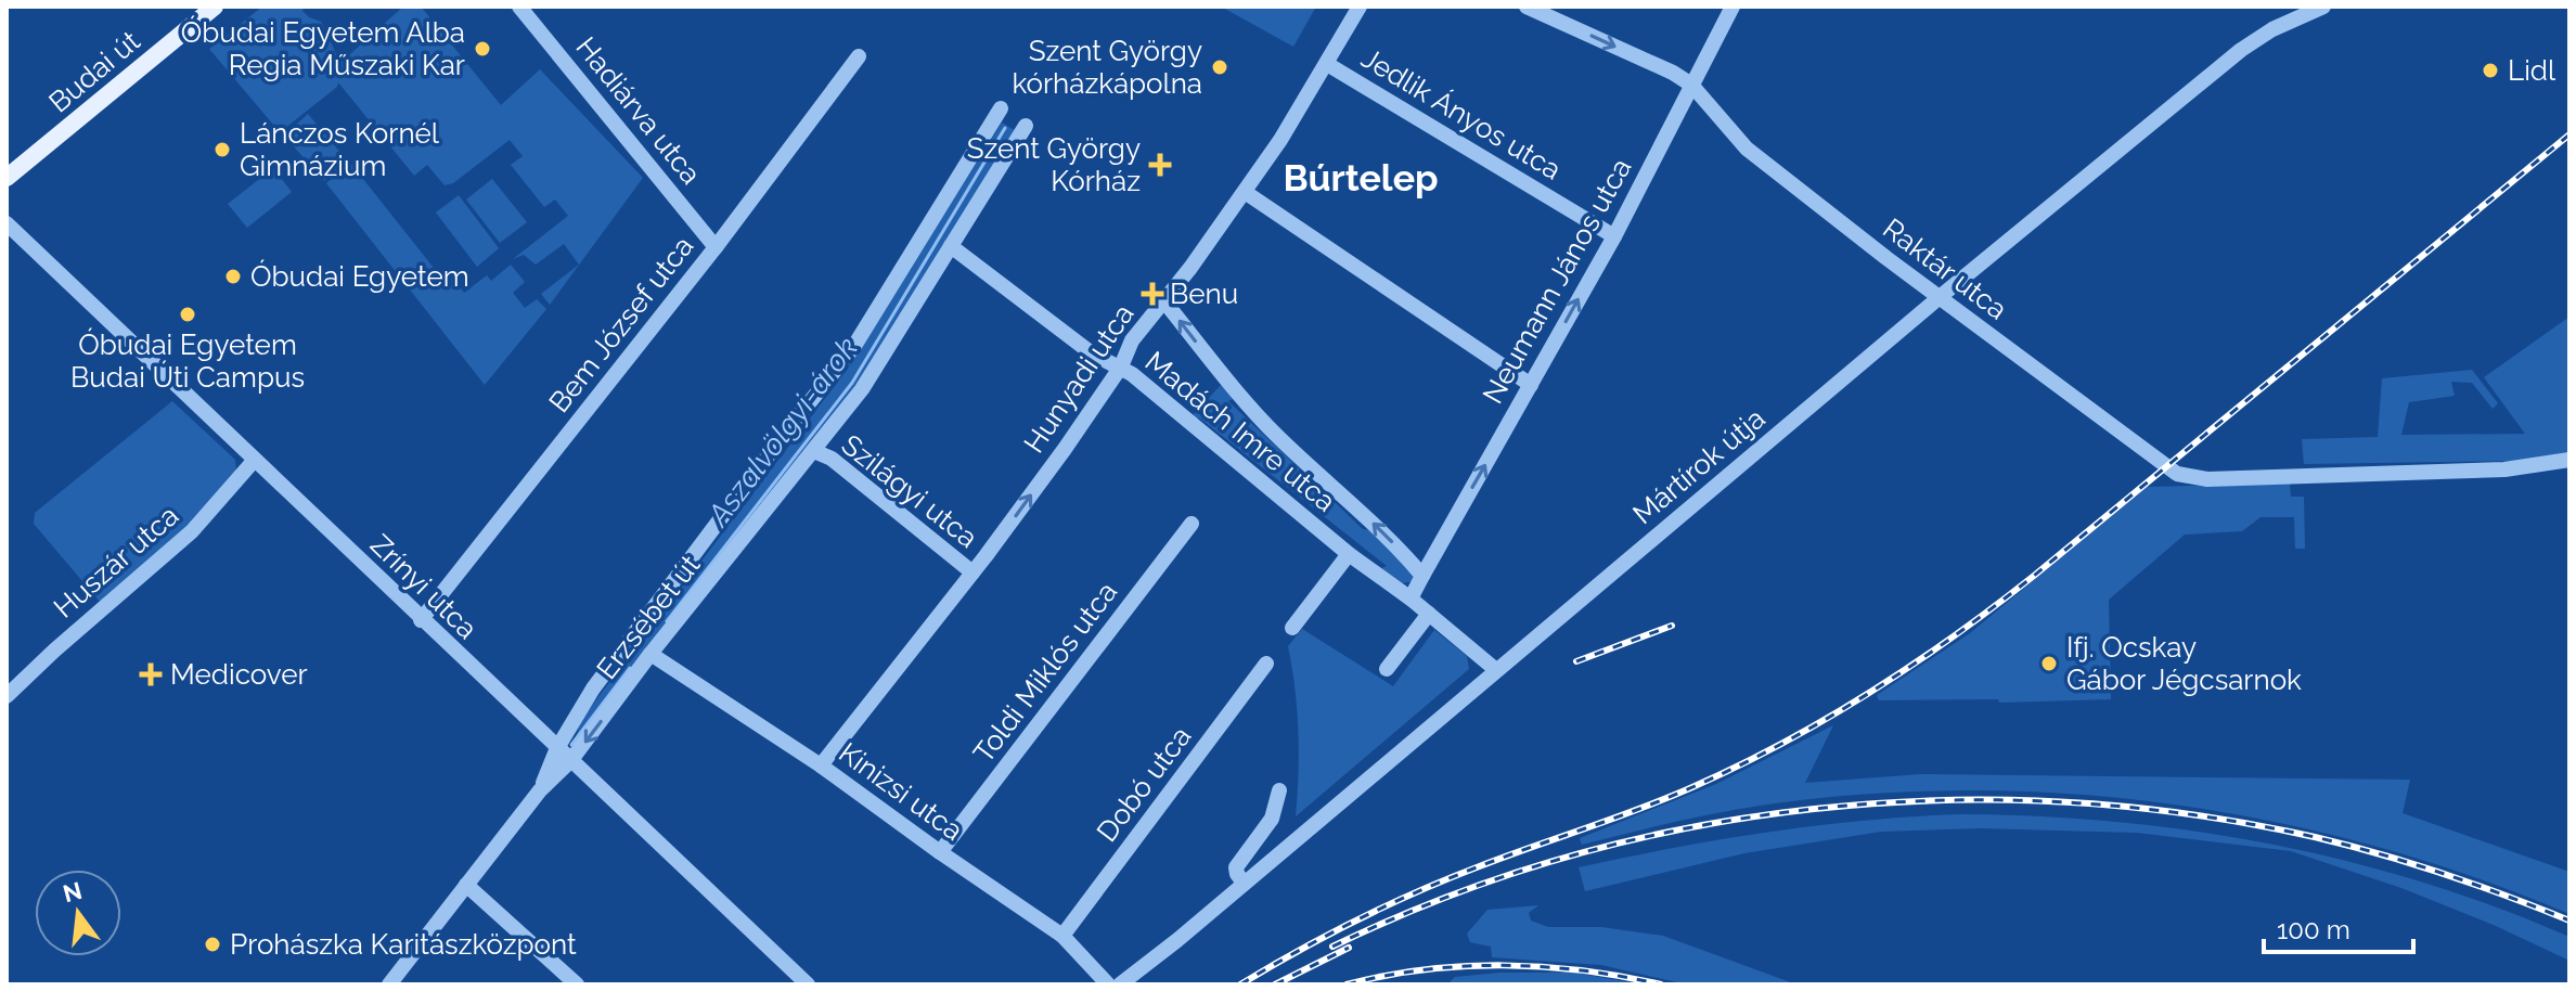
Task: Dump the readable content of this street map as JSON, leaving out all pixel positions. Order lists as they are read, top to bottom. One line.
{"streets":{"main road":["Budai út"],"street":["Hadiárva utca","Jedlik Ányos utca","Raktár utca","Neumann János utca","Bem József utca","Hunyadi utca","Madách Imre utca","Mártírok útja","Szilágyi utca","Huszár utca","Zrínyi utca","Erzsébet út","Toldi Miklós utca","Dobó utca","Kinizsi utca"]},"crossings":[["Hadiárva utca","Bem József utca"],["Jedlik Ányos utca","Neumann János utca"],["Jedlik Ányos utca","Hunyadi utca"],["Raktár utca","Neumann János utca"],["Raktár utca","Mártírok útja"],["Neumann János utca","Madách Imre utca"],["Bem József utca","Zrínyi utca"],["Hunyadi utca","Madách Imre utca"],["Hunyadi utca","Szilágyi utca"],["Hunyadi utca","Kinizsi utca"],["Madách Imre utca","Mártírok útja"],["Madách Imre utca","Erzsébet út"],["Szilágyi utca","Erzsébet út"],["Huszár utca","Zrínyi utca"],["Zrínyi utca","Erzsébet út"],["Erzsébet út","Kinizsi utca"],["Toldi Miklós utca","Kinizsi utca"],["Dobó utca","Kinizsi utca"]],"one_way":["Neumann János utca"],"districts":["Búrtelep"],"water":["Aszalvölgyi-árok"],"places":{"other":["Óbudai Egyetem Alba Regia Műszaki Kar","Szent György kórházkápolna","Lidl","Lánczos Kornél Gimnázium","Óbudai Egyetem","Óbudai Egyetem Budai Úti Campus","Ifj. Ocskay Gábor Jégcsarnok","Prohászka Karitászközpont"],"health":["Szent György Kórház","Benu","Medicover"]},"scale_bar":"100 m","north":"top"}
